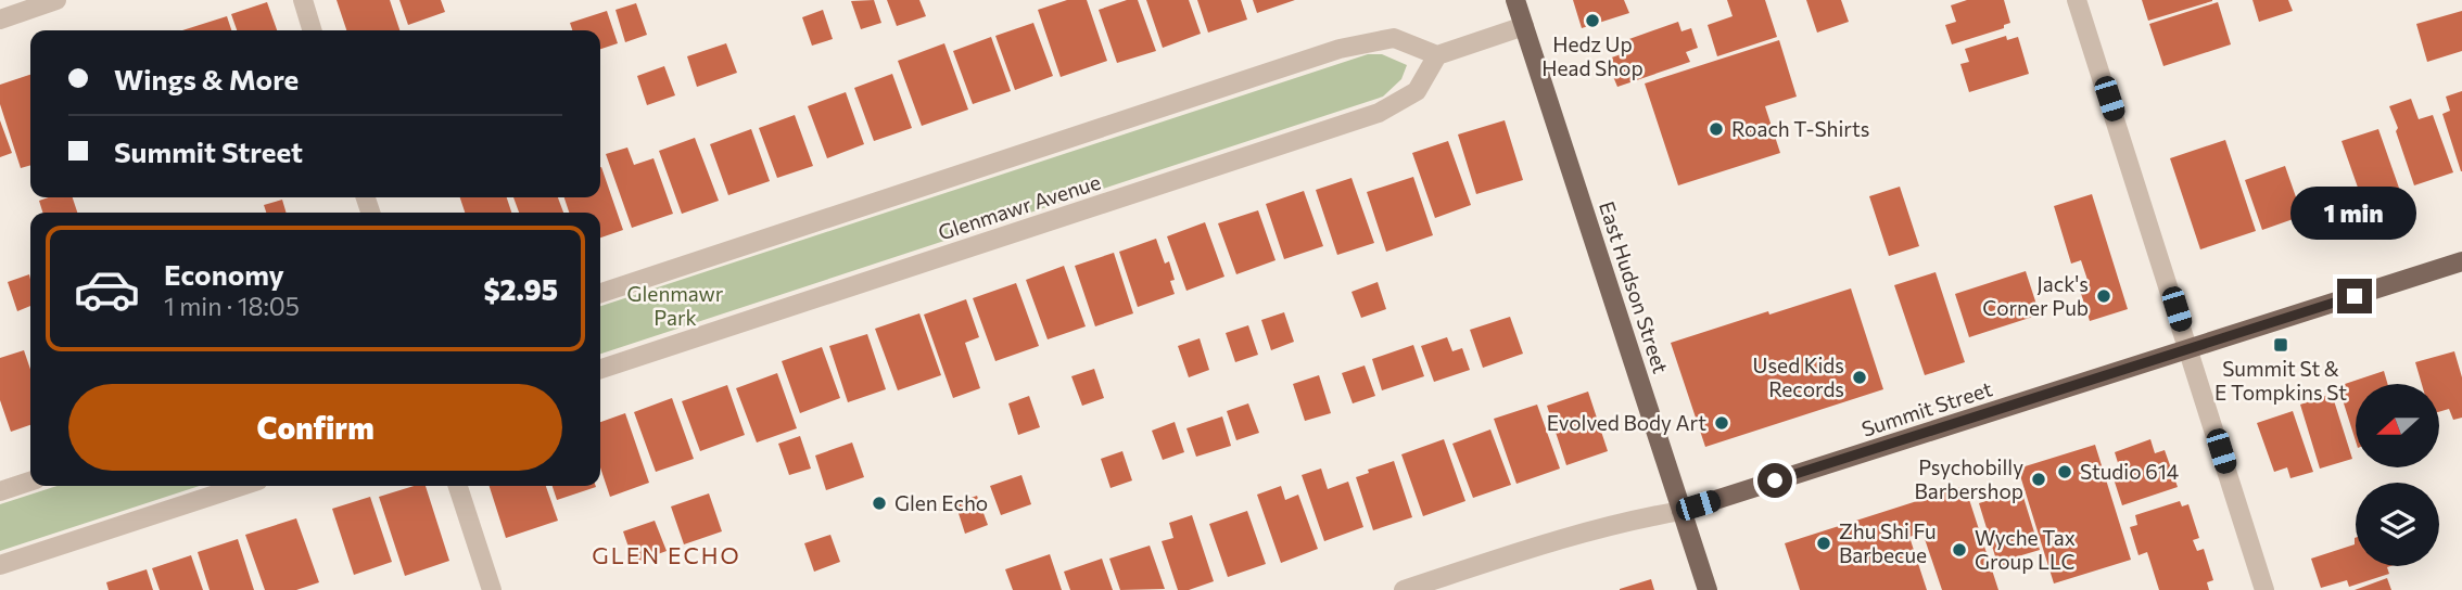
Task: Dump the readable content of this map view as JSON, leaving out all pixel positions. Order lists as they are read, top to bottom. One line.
{"streets":{"main road":["East Hudson Street","Summit Street"],"street":["Glenmawr Avenue"]},"crossings":[["East Hudson Street","Summit Street"]],"districts":["GLEN ECHO"],"parks":["Glenmawr Park"],"places":{"other":["Hedz Up Head Shop","Roach T-Shirts","Jack's Corner Pub","Used Kids Records","Evolved Body Art","Studio 614","Psychobilly Barbershop","Glen Echo","Zhu Shi Fu Barbecue","Wyche Tax Group LLC"],"transit":["Summit St & E Tompkins St"]},"north":"left","page":{"banner":["Wings & More","Summit Street"],"bubble":"1 min","list":[{"name":"Economy","note":"1 min · 18:05","value":"$2.95"}],"buttons":"Confirm"}}
